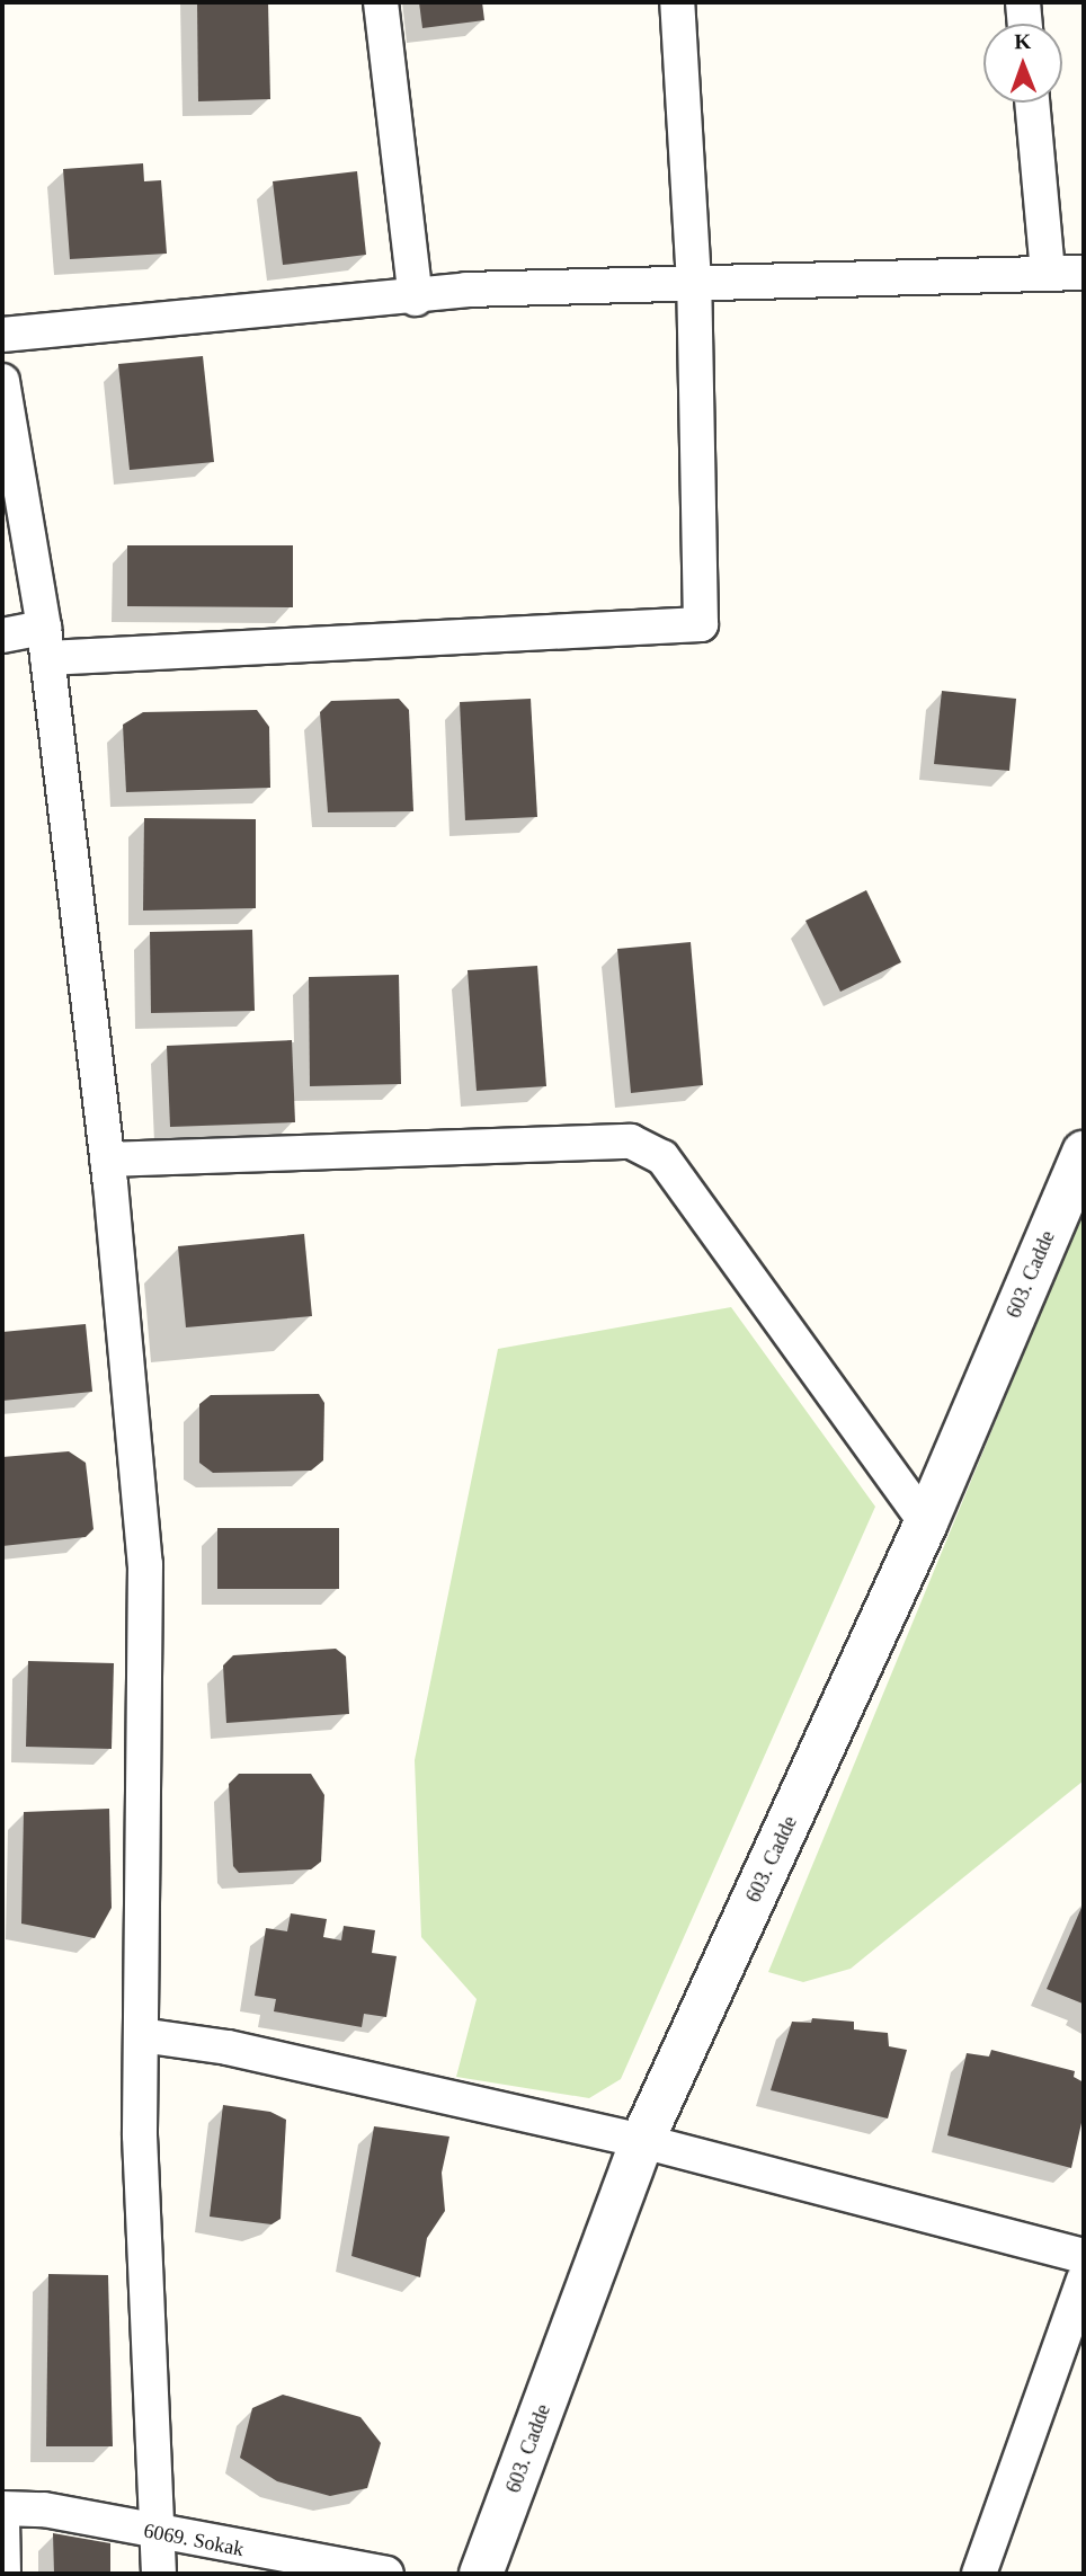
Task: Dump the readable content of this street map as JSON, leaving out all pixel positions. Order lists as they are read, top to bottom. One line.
{"streets":{"street":["603. Cadde","6069. Sokak"]},"north":"top"}
